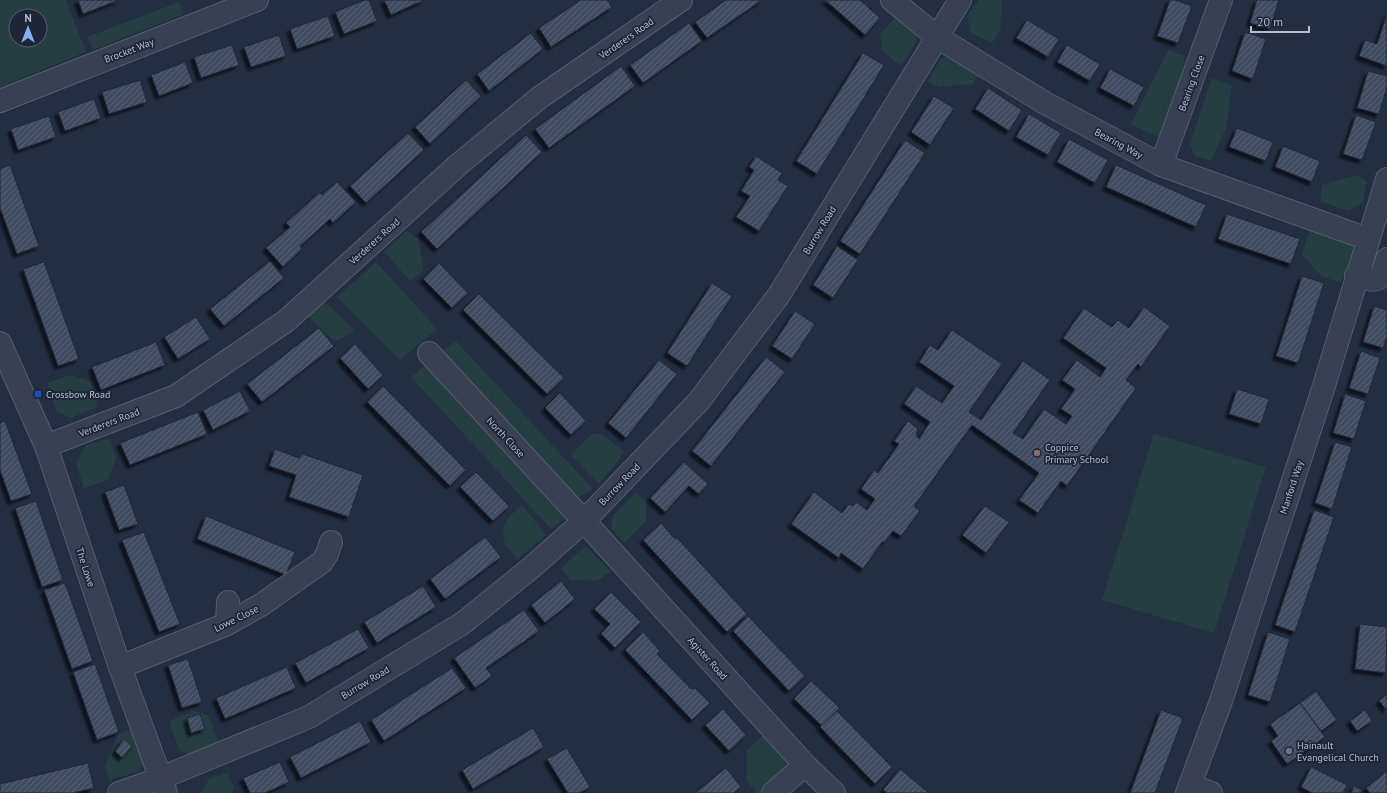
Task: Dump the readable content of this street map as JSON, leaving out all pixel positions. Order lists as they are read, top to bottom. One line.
{"streets":{"street":["Verderers Road","Brocket Way","Bearing Close","Bearing Way","Burrow Road","North Close","Manford Way","The Lowe","Lowe Close","Agister Road"]},"crossings":[["Verderers Road","The Lowe"],["Bearing Close","Bearing Way"],["Bearing Way","Burrow Road"],["Bearing Way","Manford Way"],["Burrow Road","North Close"],["Burrow Road","The Lowe"],["Burrow Road","Agister Road"],["North Close","Agister Road"],["The Lowe","Lowe Close"]],"places":{"transit":["Crossbow Road"],"other":["Coppice Primary School","Hainault Evangelical Church"]},"scale_bar":"20 m","north":"top"}
